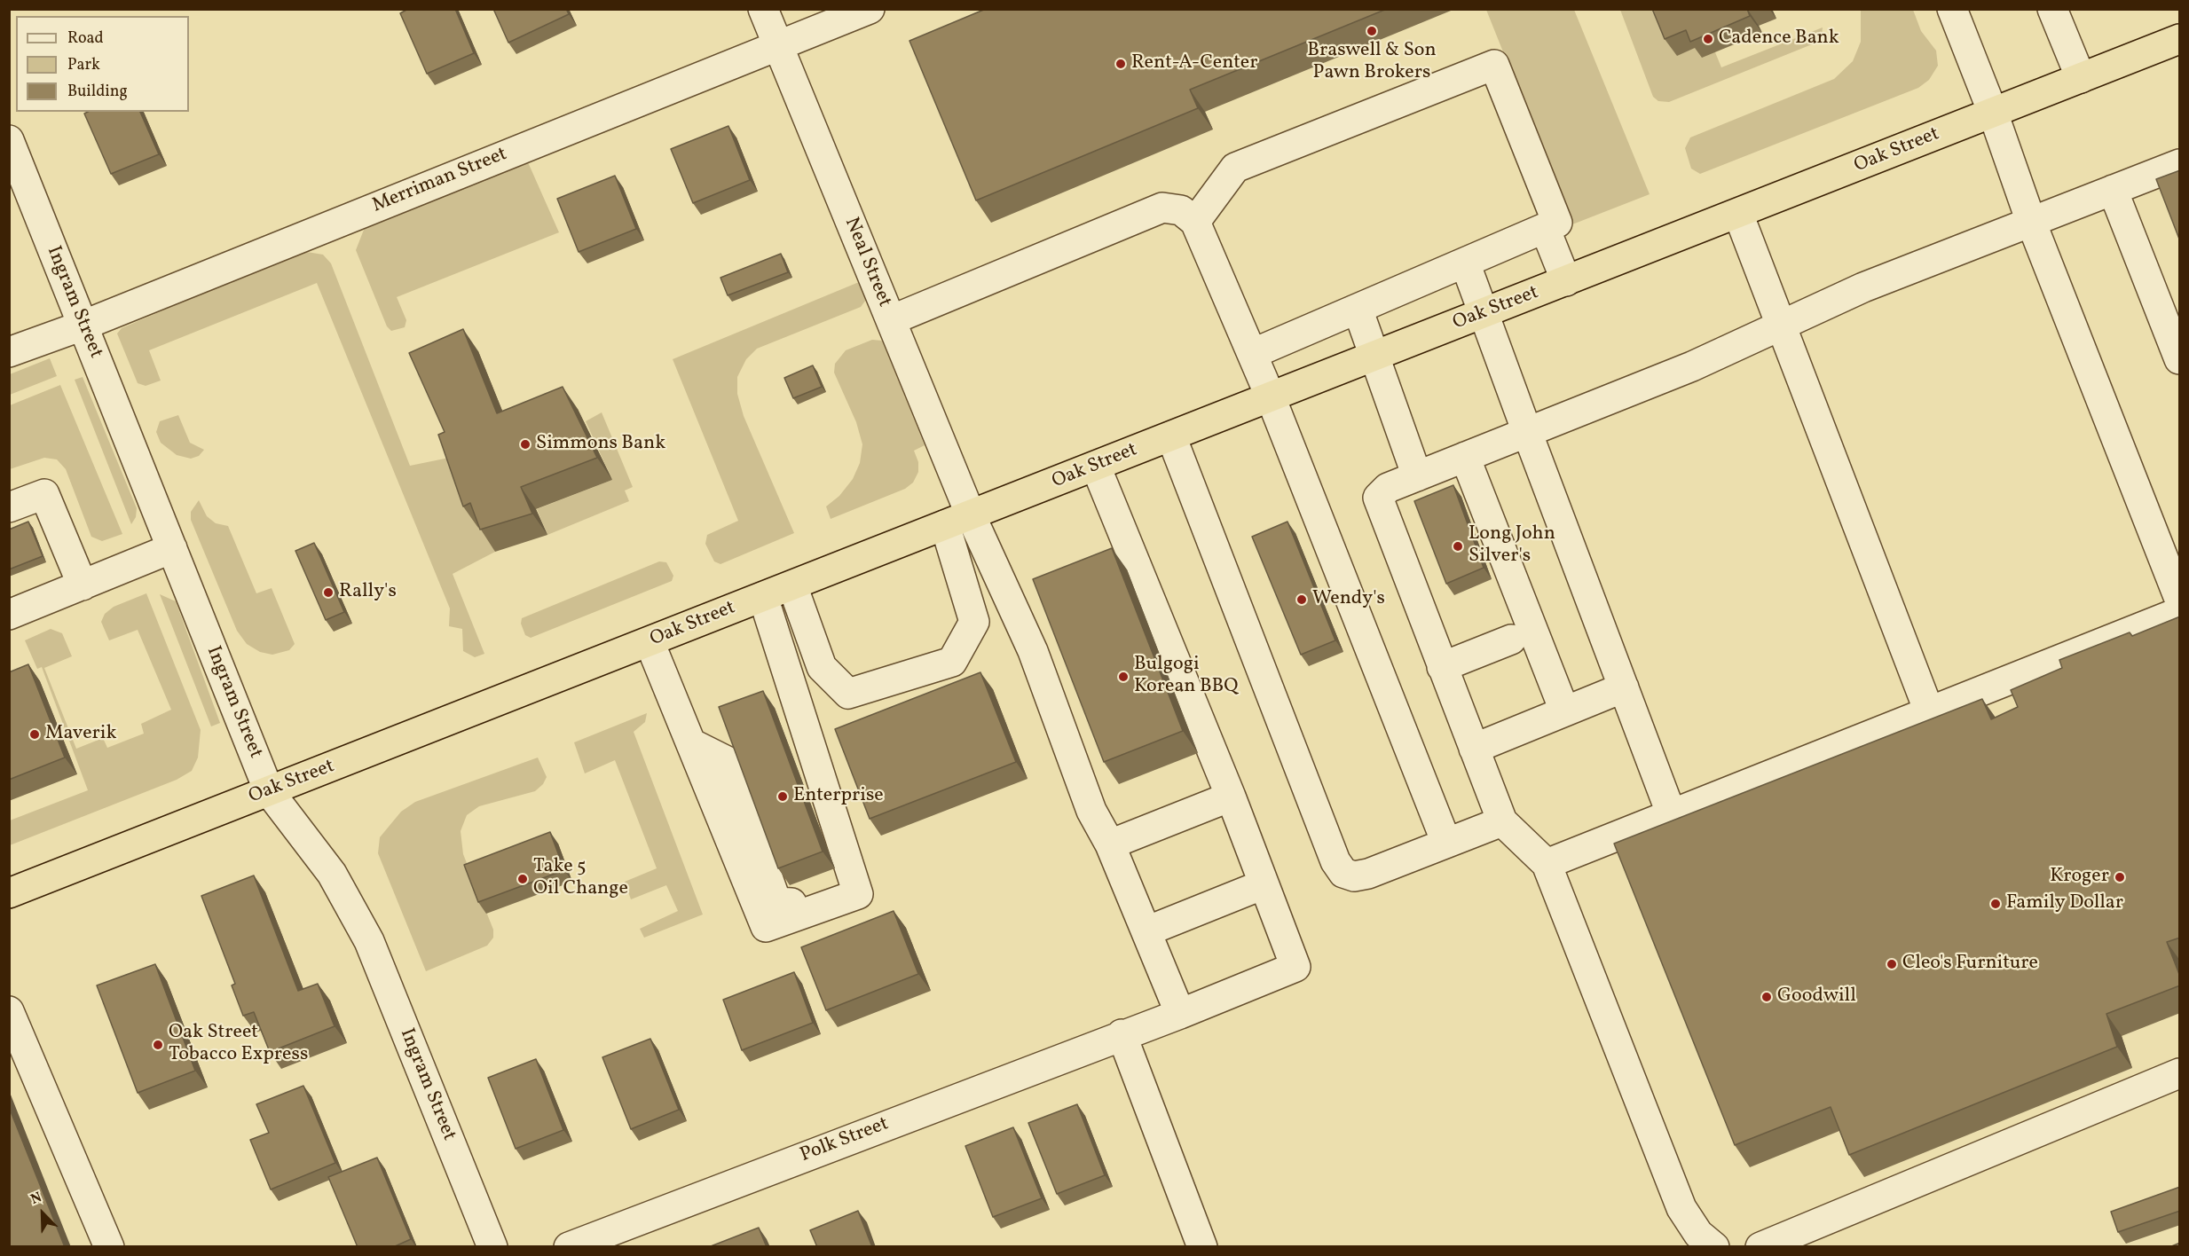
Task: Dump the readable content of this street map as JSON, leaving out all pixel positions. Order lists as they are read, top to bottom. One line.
{"streets":{"highway":["Oak Street"],"street":["Merriman Street","Neal Street","Ingram Street","Polk Street"]},"crossings":[["Oak Street","Neal Street"],["Oak Street","Ingram Street"],["Merriman Street","Neal Street"],["Merriman Street","Ingram Street"]],"places":["Braswell & Son Pawn Brokers","Cadence Bank","Rent-A-Center","Simmons Bank","Long John Silver's","Rally's","Wendy's","Bulgogi Korean BBQ","Maverik","Enterprise","Kroger","Take 5 Oil Change","Family Dollar","Cleo's Furniture","Goodwill","Oak Street Tobacco Express"],"legend":["Road","Park","Building"],"north":"top left"}
